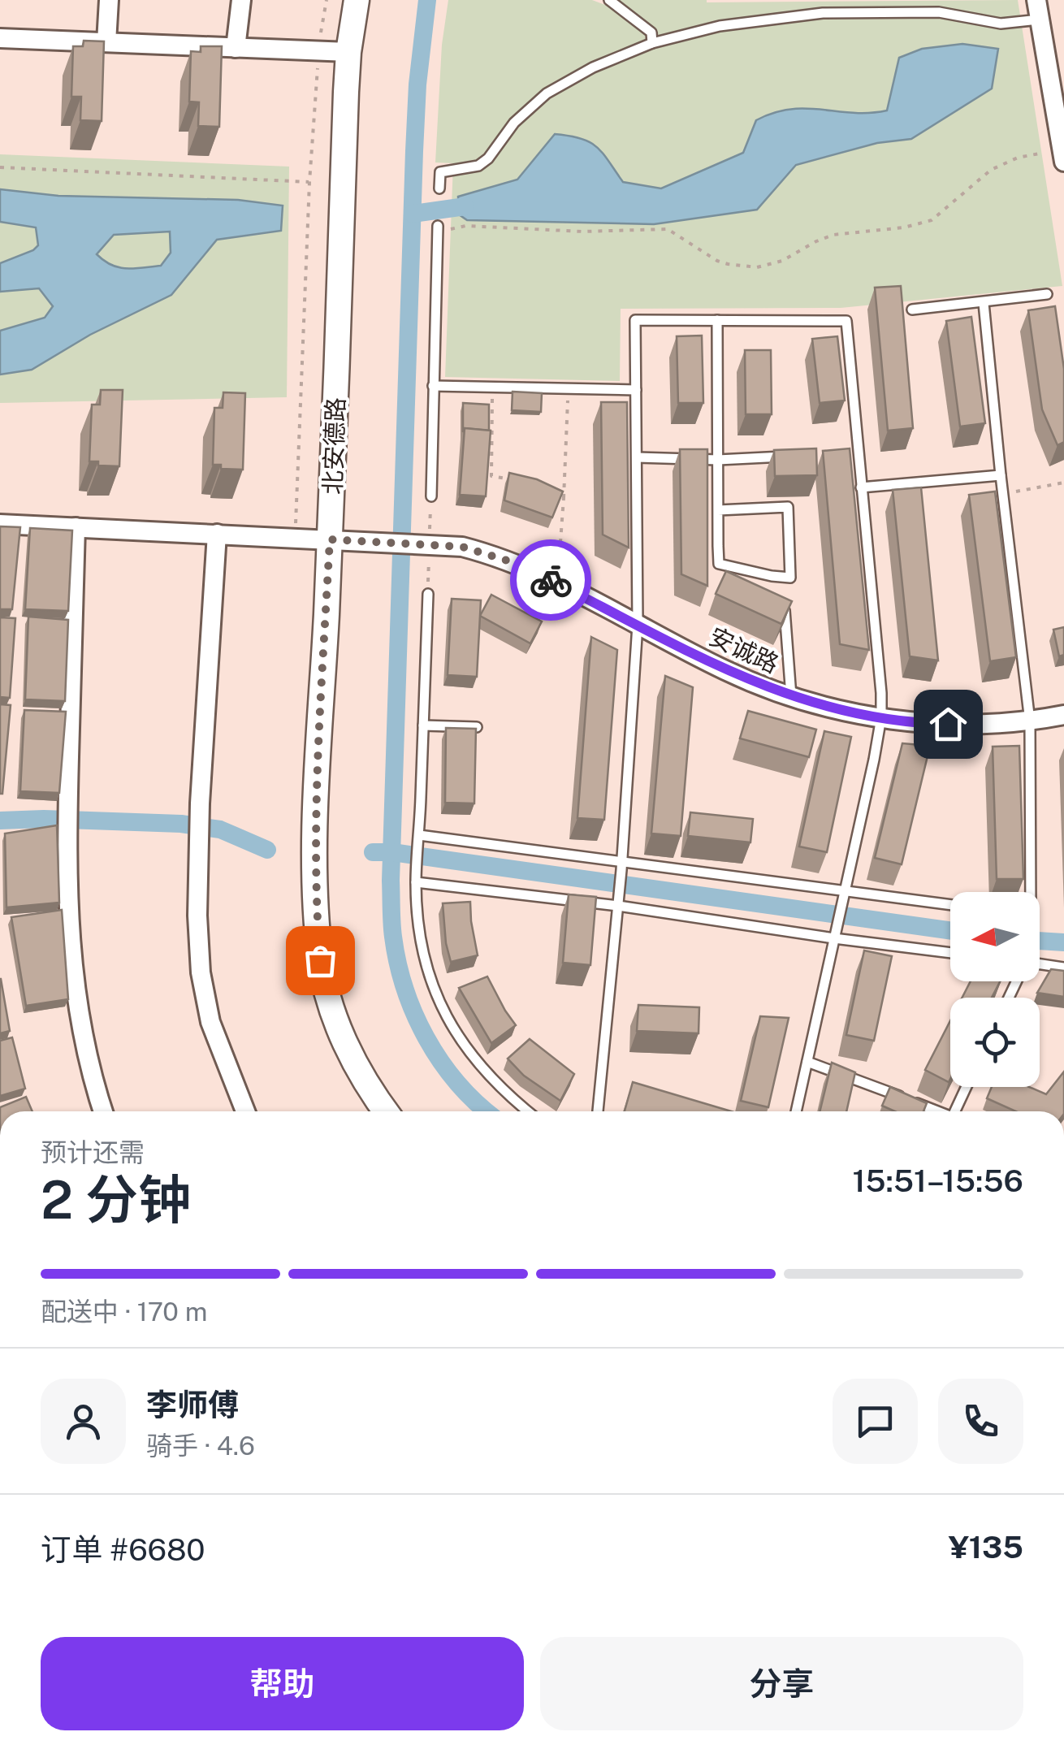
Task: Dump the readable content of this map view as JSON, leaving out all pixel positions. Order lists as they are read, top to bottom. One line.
{"streets":{"street":["北安德路","安诚路"]},"crossings":[["北安德路","安诚路"]],"north":"left","page":{"heading":["2 分钟","预计还需","15:51–15:56"],"panel":["李师傅","骑手 · 4.6","订单 #6680","¥135"],"bar":"配送中 · 170 m","buttons":["帮助","分享"]}}
